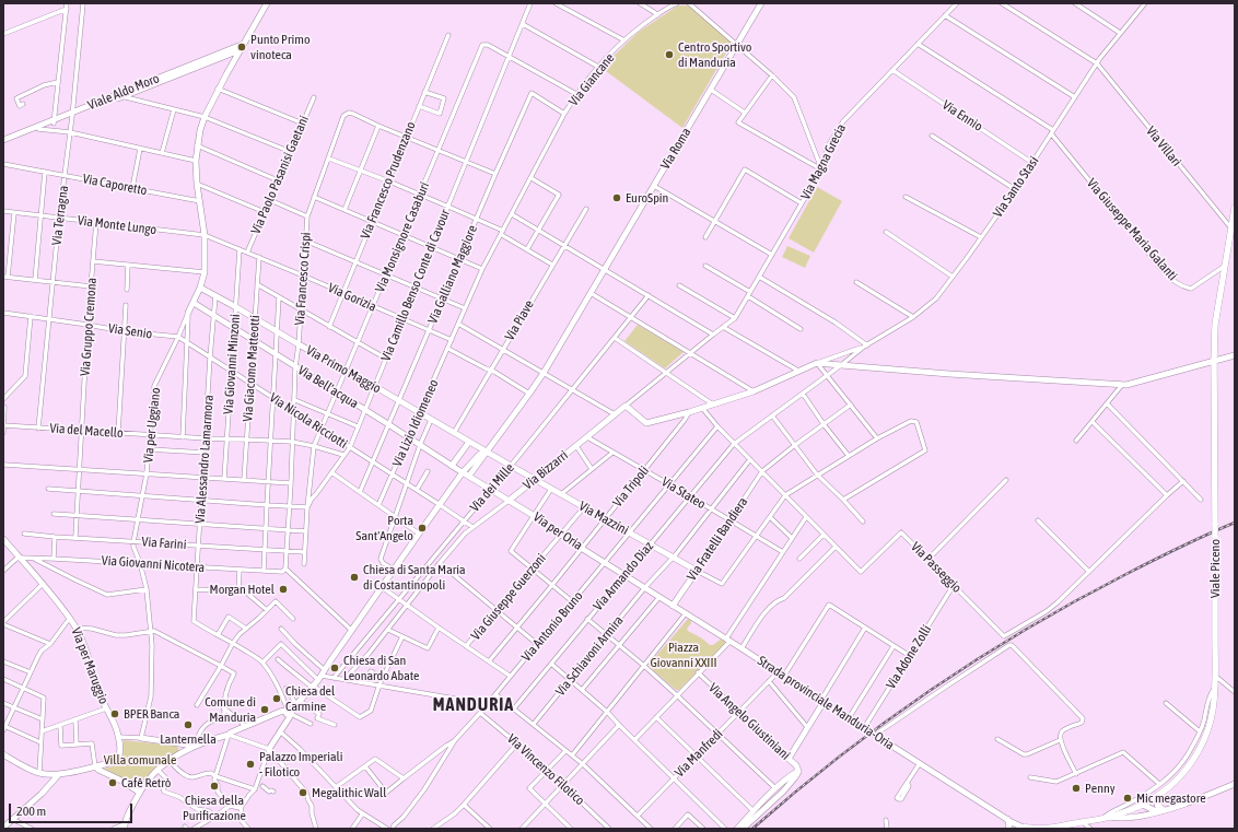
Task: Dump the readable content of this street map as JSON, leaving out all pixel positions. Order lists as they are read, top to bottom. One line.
{"streets":{"main road":["Viale Piceno"],"street":["Via Giancane","Viale Aldo Moro","Via Ennio","Via Villari","Via Roma","Via Magna Grecia","Via Paolo Pasanisi Gaetani","Via Francesco Prudenzano","Via Caporetto","Via Santo Stasi","Via Terragna","Via Monte Lungo","Via Giuseppe Maria Galanti","Via Monsignore Casaburi","Via Galliano Maggiore","Via Francesco Crispi","Via Camillo Benso Conte di Cavour","Via Gorizia","Via Piave","Via Gruppo Cremona","Via Senio","Via Giovanni Minzoni","Via Giacomo Matteotti","Via Primo Maggio","Via Bell'acqua","Via Nicola Ricciotti","Via Lizio Idiomeneo","Via per Uggiano","Via del Macello","Via Alessandro Lamarmora","Via Bizzarri","Via Tripoli","Via dei Mille","Via Stateo","Via Mazzini","Via per Oria","Via Fratelli Bandiera","Via Farini","Via Giovanni Nicotera","Via Passeggio","Via Armando Diaz","Via Giuseppe Guerzoni","Via Antonio Bruno","Via Schiavoni Armira","Via Adone Zolli","Via per Maruggio","Strada provinciale Manduria-Oria","Via Angelo Giustiniani","Via Manfredi","Via Vincenzo Filotico"]},"crossings":[["Via Giancane","Via Galliano Maggiore"],["Via Giancane","Via Gorizia"],["Via Giancane","Via Lizio Idiomeneo"],["Viale Aldo Moro","Via Terragna"],["Viale Aldo Moro","Via per Uggiano"],["Via Ennio","Via Magna Grecia"],["Via Ennio","Via Santo Stasi"],["Via Villari","Via Santo Stasi"],["Via Villari","Viale Piceno"],["Via Roma","Via Primo Maggio"],["Via Roma","Via Bell'acqua"],["Via Roma","Via Nicola Ricciotti"],["Via Roma","Via Mazzini"],["Via Magna Grecia","Via Bizzarri"],["Via Paolo Pasanisi Gaetani","Via Gorizia"],["Via Francesco Prudenzano","Via Gorizia"],["Via Caporetto","Via Terragna"],["Via Caporetto","Via per Uggiano"],["Via Santo Stasi","Via Giuseppe Maria Galanti"],["Via Santo Stasi","Via Armando Diaz"],["Via Terragna","Via Monte Lungo"],["Via Terragna","Via Senio"],["Via Terragna","Via del Macello"],["Via Monte Lungo","Via Gorizia"],["Via Monte Lungo","Via Gruppo Cremona"],["Via Monte Lungo","Via per Uggiano"],["Via Giuseppe Maria Galanti","Viale Piceno"],["Via Monsignore Casaburi","Via Camillo Benso Conte di Cavour"],["Via Monsignore Casaburi","Via Gorizia"],["Via Monsignore Casaburi","Via Primo Maggio"],["Via Monsignore Casaburi","Via Bell'acqua"],["Via Monsignore Casaburi","Via Nicola Ricciotti"],["Via Monsignore Casaburi","Via del Macello"],["Via Galliano Maggiore","Via Gorizia"],["Via Galliano Maggiore","Via Primo Maggio"],["Via Galliano Maggiore","Via Bell'acqua"],["Via Galliano Maggiore","Via Nicola Ricciotti"],["Via Francesco Crispi","Via Gorizia"],["Via Francesco Crispi","Via Primo Maggio"],["Via Francesco Crispi","Via Bell'acqua"],["Via Francesco Crispi","Via Nicola Ricciotti"],["Via Francesco Crispi","Via del Macello"],["Via Camillo Benso Conte di Cavour","Via Gorizia"],["Via Camillo Benso Conte di Cavour","Via Primo Maggio"],["Via Camillo Benso Conte di Cavour","Via Bell'acqua"],["Via Camillo Benso Conte di Cavour","Via Nicola Ricciotti"],["Via Camillo Benso Conte di Cavour","Via del Macello"],["Via Gorizia","Via Giovanni Minzoni"],["Via Gorizia","Via Giacomo Matteotti"],["Via Gorizia","Via Lizio Idiomeneo"],["Via Gorizia","Via per Uggiano"],["Via Piave","Via Primo Maggio"],["Via Gruppo Cremona","Via Senio"],["Via Gruppo Cremona","Via del Macello"],["Via Gruppo Cremona","Via Farini"],["Via Senio","Via Nicola Ricciotti"],["Via Senio","Via per Uggiano"],["Via Giovanni Minzoni","Via Primo Maggio"],["Via Giovanni Minzoni","Via Bell'acqua"],["Via Giovanni Minzoni","Via Nicola Ricciotti"],["Via Giovanni Minzoni","Via del Macello"],["Via Giacomo Matteotti","Via Primo Maggio"],["Via Giacomo Matteotti","Via Bell'acqua"],["Via Giacomo Matteotti","Via Nicola Ricciotti"],["Via Giacomo Matteotti","Via del Macello"],["Via Primo Maggio","Via Lizio Idiomeneo"],["Via Primo Maggio","Via per Uggiano"],["Via Primo Maggio","Via Alessandro Lamarmora"],["Via Primo Maggio","Via Mazzini"],["Via Bell'acqua","Via Lizio Idiomeneo"],["Via Bell'acqua","Via per Uggiano"],["Via Bell'acqua","Via Alessandro Lamarmora"],["Via Bell'acqua","Via per Oria"],["Via Nicola Ricciotti","Via Lizio Idiomeneo"],["Via Nicola Ricciotti","Via per Uggiano"],["Via Nicola Ricciotti","Via Alessandro Lamarmora"],["Via Nicola Ricciotti","Via Bizzarri"],["Via Nicola Ricciotti","Via dei Mille"],["Via per Uggiano","Via del Macello"],["Via per Uggiano","Via Farini"],["Via per Uggiano","Via Giovanni Nicotera"],["Via del Macello","Via Alessandro Lamarmora"],["Via Alessandro Lamarmora","Via Farini"],["Via Alessandro Lamarmora","Via Giovanni Nicotera"],["Via Bizzarri","Via Stateo"],["Via Bizzarri","Via Mazzini"],["Via Bizzarri","Via per Oria"],["Via Tripoli","Via Stateo"],["Via Tripoli","Via Mazzini"],["Via Tripoli","Via per Oria"],["Via dei Mille","Via Mazzini"],["Via dei Mille","Via per Oria"],["Via Stateo","Via Mazzini"],["Via Stateo","Via Fratelli Bandiera"],["Via Stateo","Via Armando Diaz"],["Via Stateo","Via Antonio Bruno"],["Via Stateo","Via Schiavoni Armira"],["Via Mazzini","Via Fratelli Bandiera"],["Via Mazzini","Via Armando Diaz"],["Via Mazzini","Via Giuseppe Guerzoni"],["Via Mazzini","Via Antonio Bruno"],["Via Mazzini","Via Schiavoni Armira"],["Via per Oria","Via Armando Diaz"],["Via per Oria","Via Giuseppe Guerzoni"],["Via per Oria","Via Antonio Bruno"],["Via per Oria","Via Schiavoni Armira"],["Via per Oria","Strada provinciale Manduria-Oria"],["Via Fratelli Bandiera","Via Passeggio"],["Via Fratelli Bandiera","Strada provinciale Manduria-Oria"],["Via Giovanni Nicotera","Via per Maruggio"],["Via Passeggio","Via Armando Diaz"],["Via Passeggio","Via Antonio Bruno"],["Via Passeggio","Via Schiavoni Armira"],["Via Passeggio","Via Adone Zolli"],["Viale Piceno","Strada provinciale Manduria-Oria"],["Via Antonio Bruno","Via Vincenzo Filotico"],["Via Schiavoni Armira","Strada provinciale Manduria-Oria"],["Via Adone Zolli","Strada provinciale Manduria-Oria"],["Strada provinciale Manduria-Oria","Via Manfredi"],["Via Angelo Giustiniani","Via Manfredi"]],"districts":["MANDURIA"],"parks":["Piazza Giovanni XXIII","Villa comunale"],"places":["Punto Primo vinoteca","Centro Sportivo di Manduria","EuroSpin","Porta Sant'Angelo","Chiesa di Santa Maria di Costantinopoli","Morgan Hotel","Chiesa di San Leonardo Abate","Chiesa del Carmine","Comune di Manduria","BPER Banca","Lanternella","Palazzo Imperiali - Filotico","Cafê Retrò","Chiesa della Purificazione","Penny","Megalithic Wall","Mic megastore"],"scale_bar":"200 m"}
